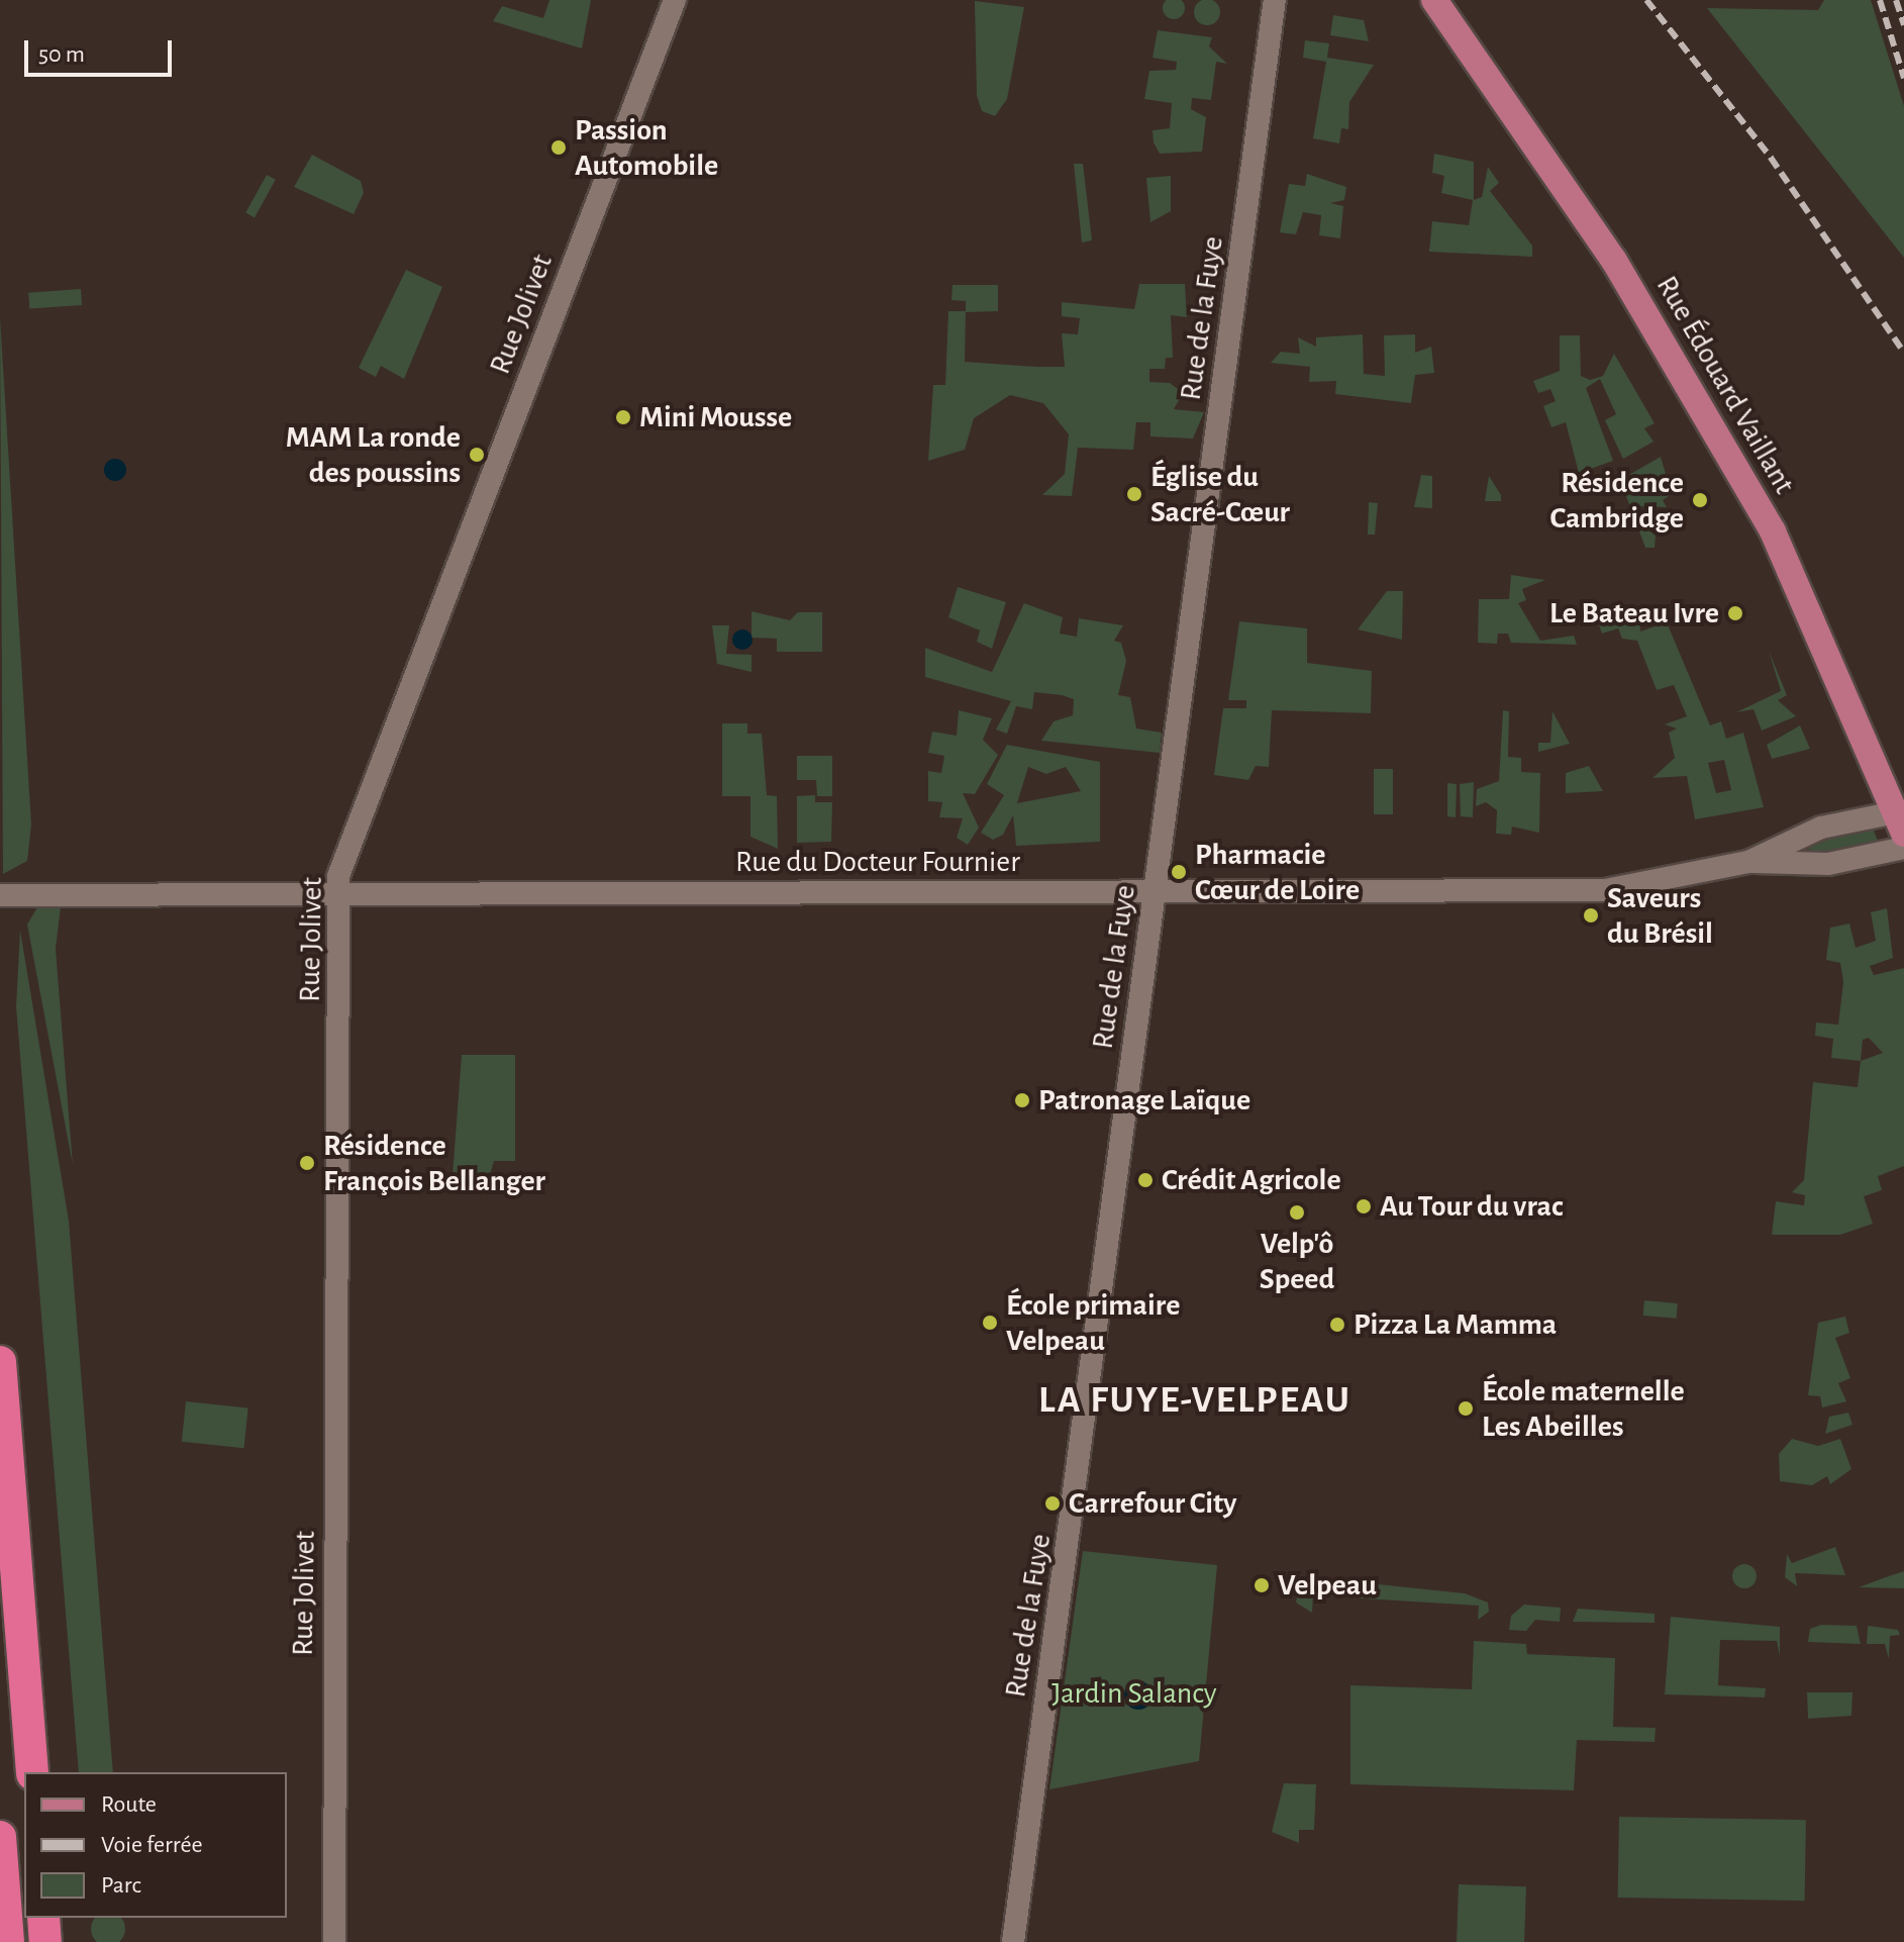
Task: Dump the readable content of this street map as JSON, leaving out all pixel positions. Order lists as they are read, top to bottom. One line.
{"streets":{"main road":["Rue Édouard Vaillant"],"street":["Rue Jolivet","Rue de la Fuye","Rue du Docteur Fournier"]},"crossings":[["Rue Jolivet","Rue du Docteur Fournier"],["Rue de la Fuye","Rue du Docteur Fournier"],["Rue Édouard Vaillant","Rue du Docteur Fournier"]],"districts":["LA FUYE-VELPEAU"],"parks":["Jardin Salancy"],"places":["Passion Automobile","Mini Mousse","MAM La ronde des poussins","Église du Sacré-Cœur","Résidence Cambridge","Le Bateau Ivre","Pharmacie Cœur de Loire","Saveurs du Brésil","Patronage Laïque","Résidence François Bellanger","Crédit Agricole","Au Tour du vrac","Velp'ô Speed","École primaire Velpeau","Pizza La Mamma","École maternelle Les Abeilles","Carrefour City","Velpeau"],"legend":["Route","Voie ferrée","Parc"],"scale_bar":"50 m"}
